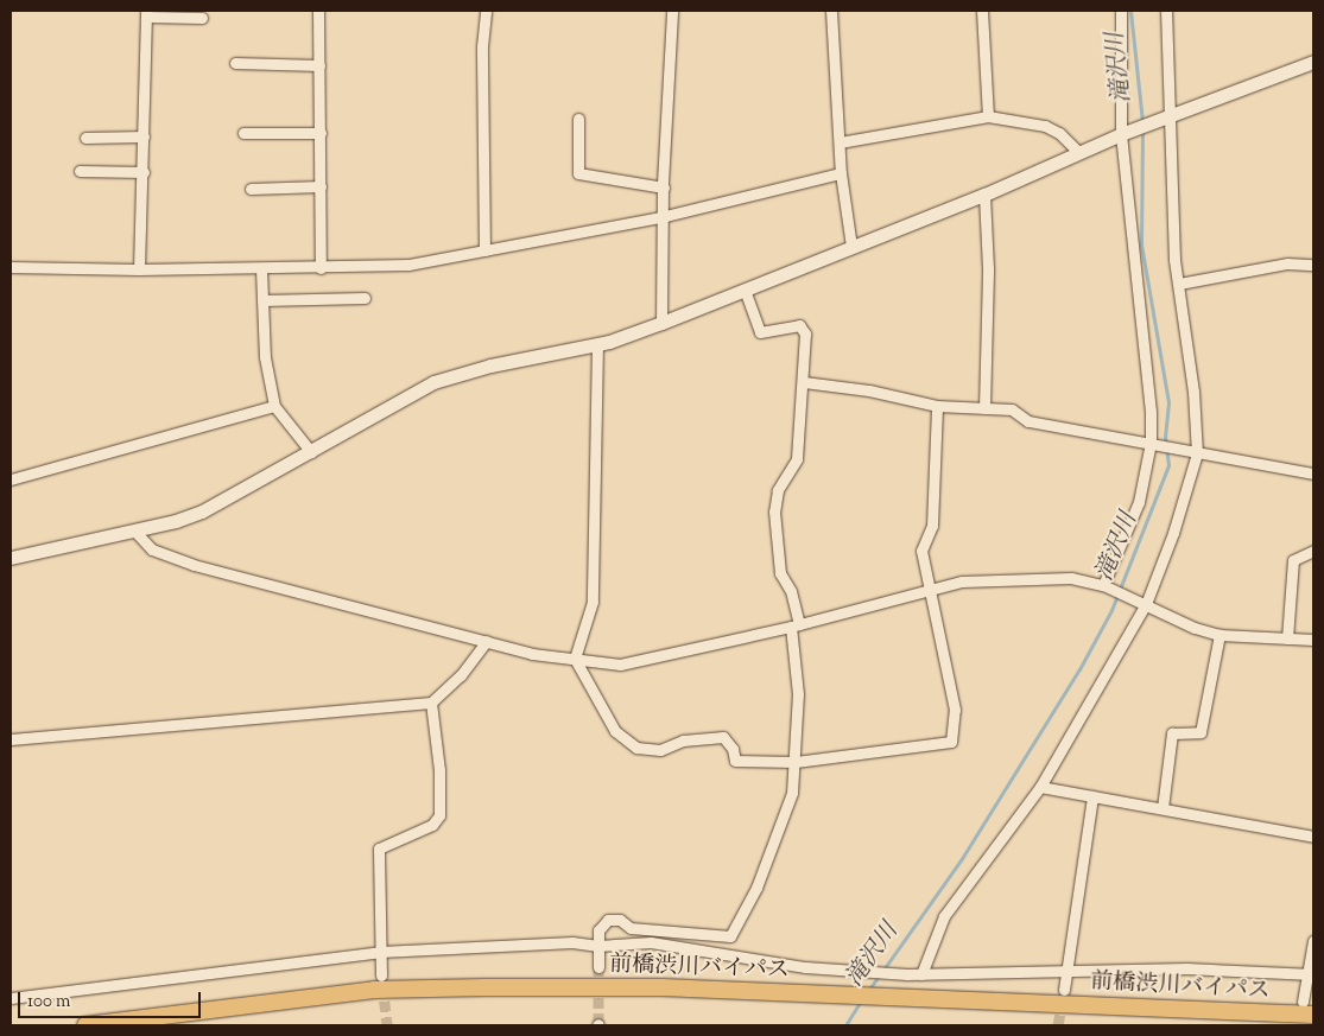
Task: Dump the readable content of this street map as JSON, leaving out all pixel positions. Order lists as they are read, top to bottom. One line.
{"streets":{"highway":["前橋渋川バイパス"]},"water":["滝沢川"],"scale_bar":"100 m"}
